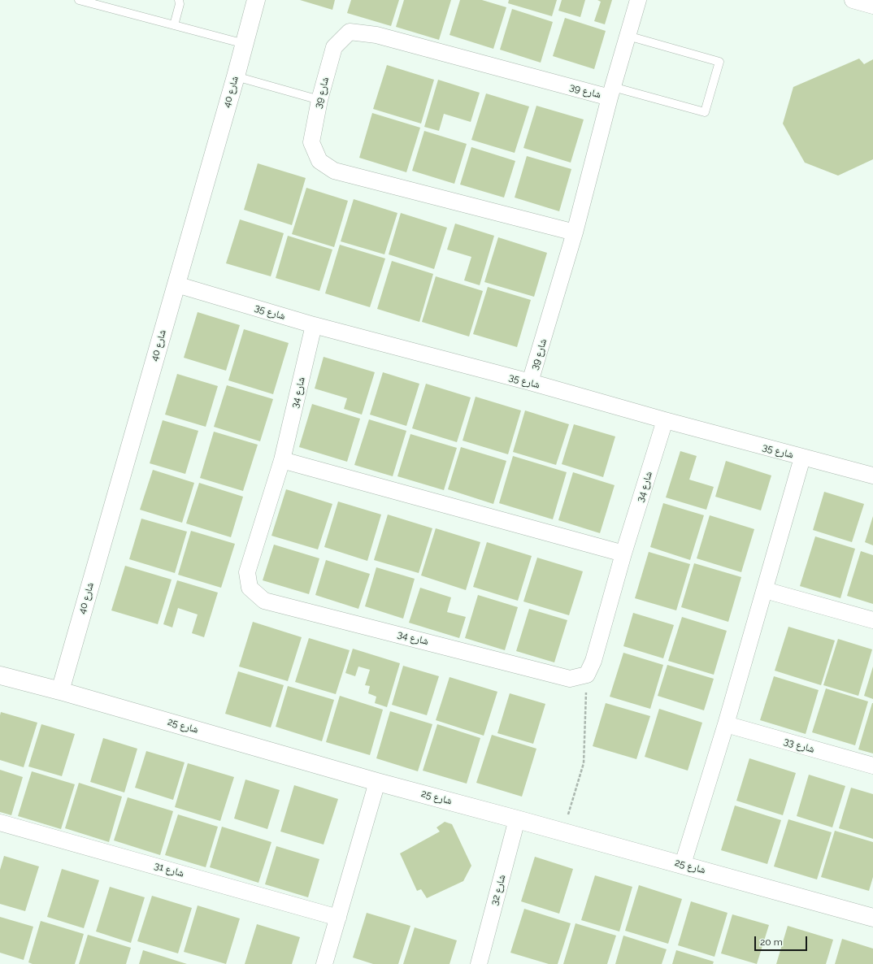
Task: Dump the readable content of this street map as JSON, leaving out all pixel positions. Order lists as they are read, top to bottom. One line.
{"streets":{"street":["شارع 39","شارع 40","شارع 35","شارع 34","شارع 25","شارع 33","شارع 31","شارع 32"]},"crossings":[["شارع 39","شارع 35"],["شارع 40","شارع 35"],["شارع 40","شارع 25"],["شارع 35","شارع 34"],["شارع 25","شارع 32"]],"scale_bar":"20 m"}
